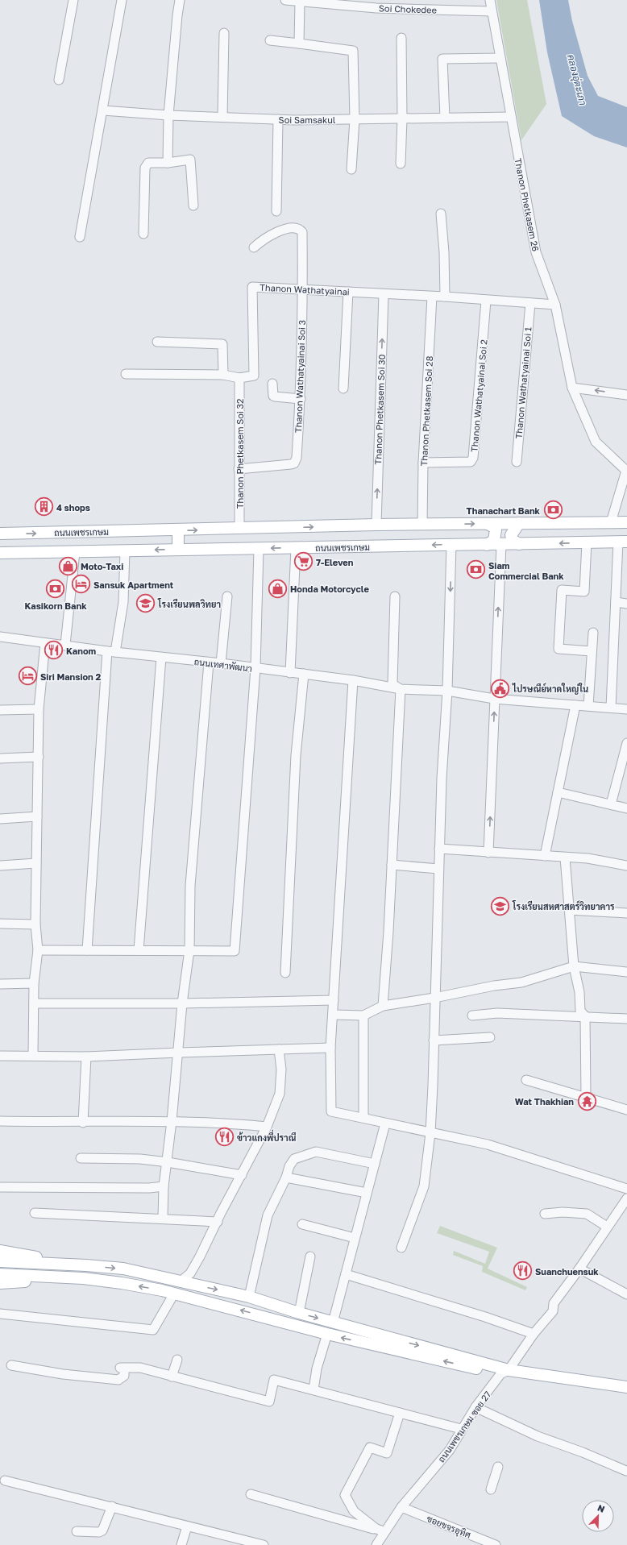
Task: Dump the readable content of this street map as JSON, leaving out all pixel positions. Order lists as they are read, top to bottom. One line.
{"streets":{"main road":["ถนนเพชรเกษม"],"street":["Soi Chokedee","Soi Samsakul","Thanon Phetkasem 26","Thanon Wathatyainai","Thanon Wathatyainai Soi 3","Thanon Wathatyainai Soi 1","Thanon Wathatyainai Soi 2","Thanon Phetkasem Soi 30","Thanon Phetkasem Soi 28","Thanon Phetkasem Soi 32","ถนนเทศาพัฒนา","ถนนเพชรเกษม ซอย 27","ซอยขจรอุทิศ"]},"crossings":[["Soi Chokedee","Thanon Phetkasem 26"],["Soi Samsakul","Thanon Phetkasem 26"],["Thanon Phetkasem 26","Thanon Wathatyainai"],["Thanon Phetkasem 26","ถนนเพชรเกษม"],["Thanon Wathatyainai","Thanon Wathatyainai Soi 3"],["Thanon Wathatyainai","Thanon Wathatyainai Soi 1"],["Thanon Wathatyainai","Thanon Wathatyainai Soi 2"],["Thanon Wathatyainai","Thanon Phetkasem Soi 30"],["Thanon Wathatyainai","Thanon Phetkasem Soi 28"],["Thanon Wathatyainai","Thanon Phetkasem Soi 32"],["Thanon Wathatyainai Soi 3","Thanon Phetkasem Soi 32"],["Thanon Wathatyainai Soi 2","Thanon Phetkasem Soi 28"],["Thanon Phetkasem Soi 30","ถนนเพชรเกษม"],["Thanon Phetkasem Soi 28","ถนนเพชรเกษม"],["Thanon Phetkasem Soi 32","ถนนเพชรเกษม"],["ถนนเพชรเกษม ซอย 27","ซอยขจรอุทิศ"]],"water":["คลองอุ่ตะเภา"],"places":{"building":["4 shops"],"bank":["Thanachart Bank","Siam Commercial Bank","Kasikorn Bank"],"supermarket":["7-Eleven"],"shop":["Moto-Taxi","Honda Motorcycle"],"hotel":["Sansuk Apartment","Siri Mansion 2"],"school or university":["โรงเรียนพลวิทยา","โรงเรียนสหศาสตร์วิทยาคาร"],"restaurant":["Kanom","ข้าวแกงพี่ปราณี","Suanchuensuk"],"public building":["ไปรษณีย์หาดใหญ่ใน"],"temple":["Wat Thakhian"]},"north":"top right"}
